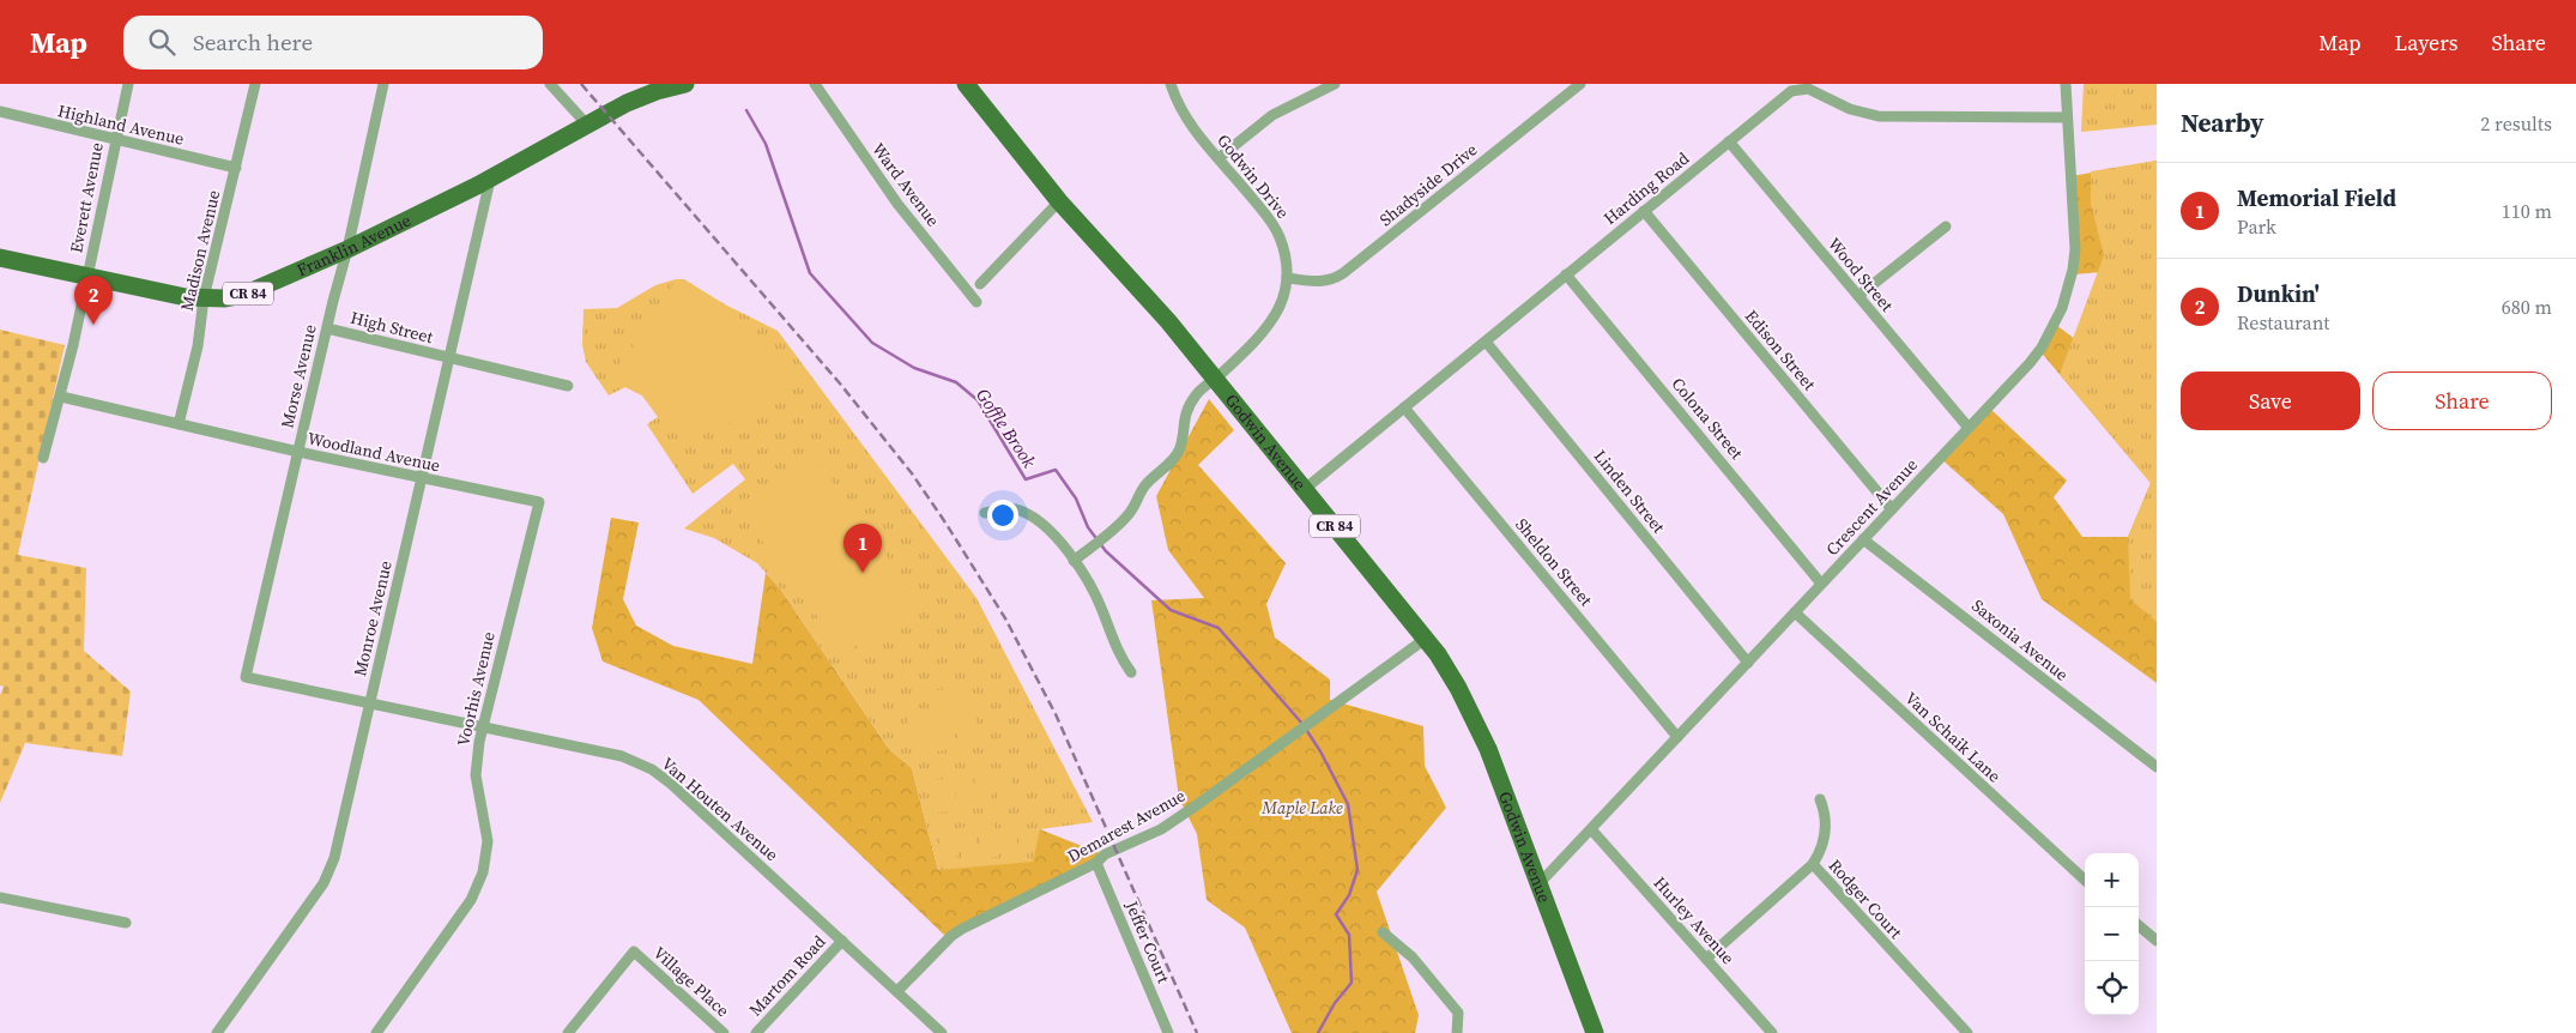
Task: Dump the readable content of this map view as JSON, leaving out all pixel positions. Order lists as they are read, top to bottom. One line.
{"streets":{"main road":["Franklin Avenue","CR 84","Godwin Avenue"],"street":["Highland Avenue","Godwin Drive","Ward Avenue","Shadyside Drive","Harding Road","Everett Avenue","Madison Avenue","Wood Street","High Street","Edison Street","Morse Avenue","Colona Street","Woodland Avenue","Linden Street","Crescent Avenue","Sheldon Street","Monroe Avenue","Saxonia Avenue","Voorhis Avenue","Van Schaik Lane","Van Houten Avenue","Demarest Avenue","Rodger Court","Hurley Avenue","Jeffer Court","Martom Road","Village Place"]},"crossings":[["Highland Avenue","Everett Avenue"],["Highland Avenue","Madison Avenue"],["Godwin Drive","Shadyside Drive"],["Godwin Drive","Godwin Avenue"],["Harding Road","Wood Street"],["Harding Road","Edison Street"],["Harding Road","Colona Street"],["Harding Road","Godwin Avenue"],["Harding Road","Linden Street"],["Harding Road","Crescent Avenue"],["Harding Road","Sheldon Street"],["Everett Avenue","Franklin Avenue"],["Everett Avenue","Woodland Avenue"],["Franklin Avenue","Madison Avenue"],["Franklin Avenue","Morse Avenue"],["Franklin Avenue","Monroe Avenue"],["Madison Avenue","Woodland Avenue"],["Wood Street","Crescent Avenue"],["High Street","Morse Avenue"],["High Street","Monroe Avenue"],["Edison Street","Crescent Avenue"],["Morse Avenue","Woodland Avenue"],["Morse Avenue","Van Houten Avenue"],["Colona Street","Crescent Avenue"],["Godwin Avenue","Crescent Avenue"],["Godwin Avenue","Demarest Avenue"],["Woodland Avenue","Monroe Avenue"],["Woodland Avenue","Voorhis Avenue"],["Linden Street","Crescent Avenue"],["Crescent Avenue","Sheldon Street"],["Crescent Avenue","Saxonia Avenue"],["Crescent Avenue","Van Schaik Lane"],["Crescent Avenue","Hurley Avenue"],["Monroe Avenue","Van Houten Avenue"],["Voorhis Avenue","Van Houten Avenue"],["Van Houten Avenue","Demarest Avenue"],["Van Houten Avenue","Martom Road"],["Demarest Avenue","Jeffer Court"],["Rodger Court","Hurley Avenue"]],"water":["Goffle Brook"],"parks":["Maple Lake"],"page":{"header":"Map","search":"Search here","nav":["Map","Layers","Share"],"heading":["Nearby","2 results"],"list":[{"mark":"1","name":"Memorial Field","note":"Park","value":"110 m"},{"mark":"2","name":"Dunkin'","note":"Restaurant","value":"680 m"}],"pins":["2","1"],"buttons":["Save","Share"],"map_buttons":["+","−"]}}
